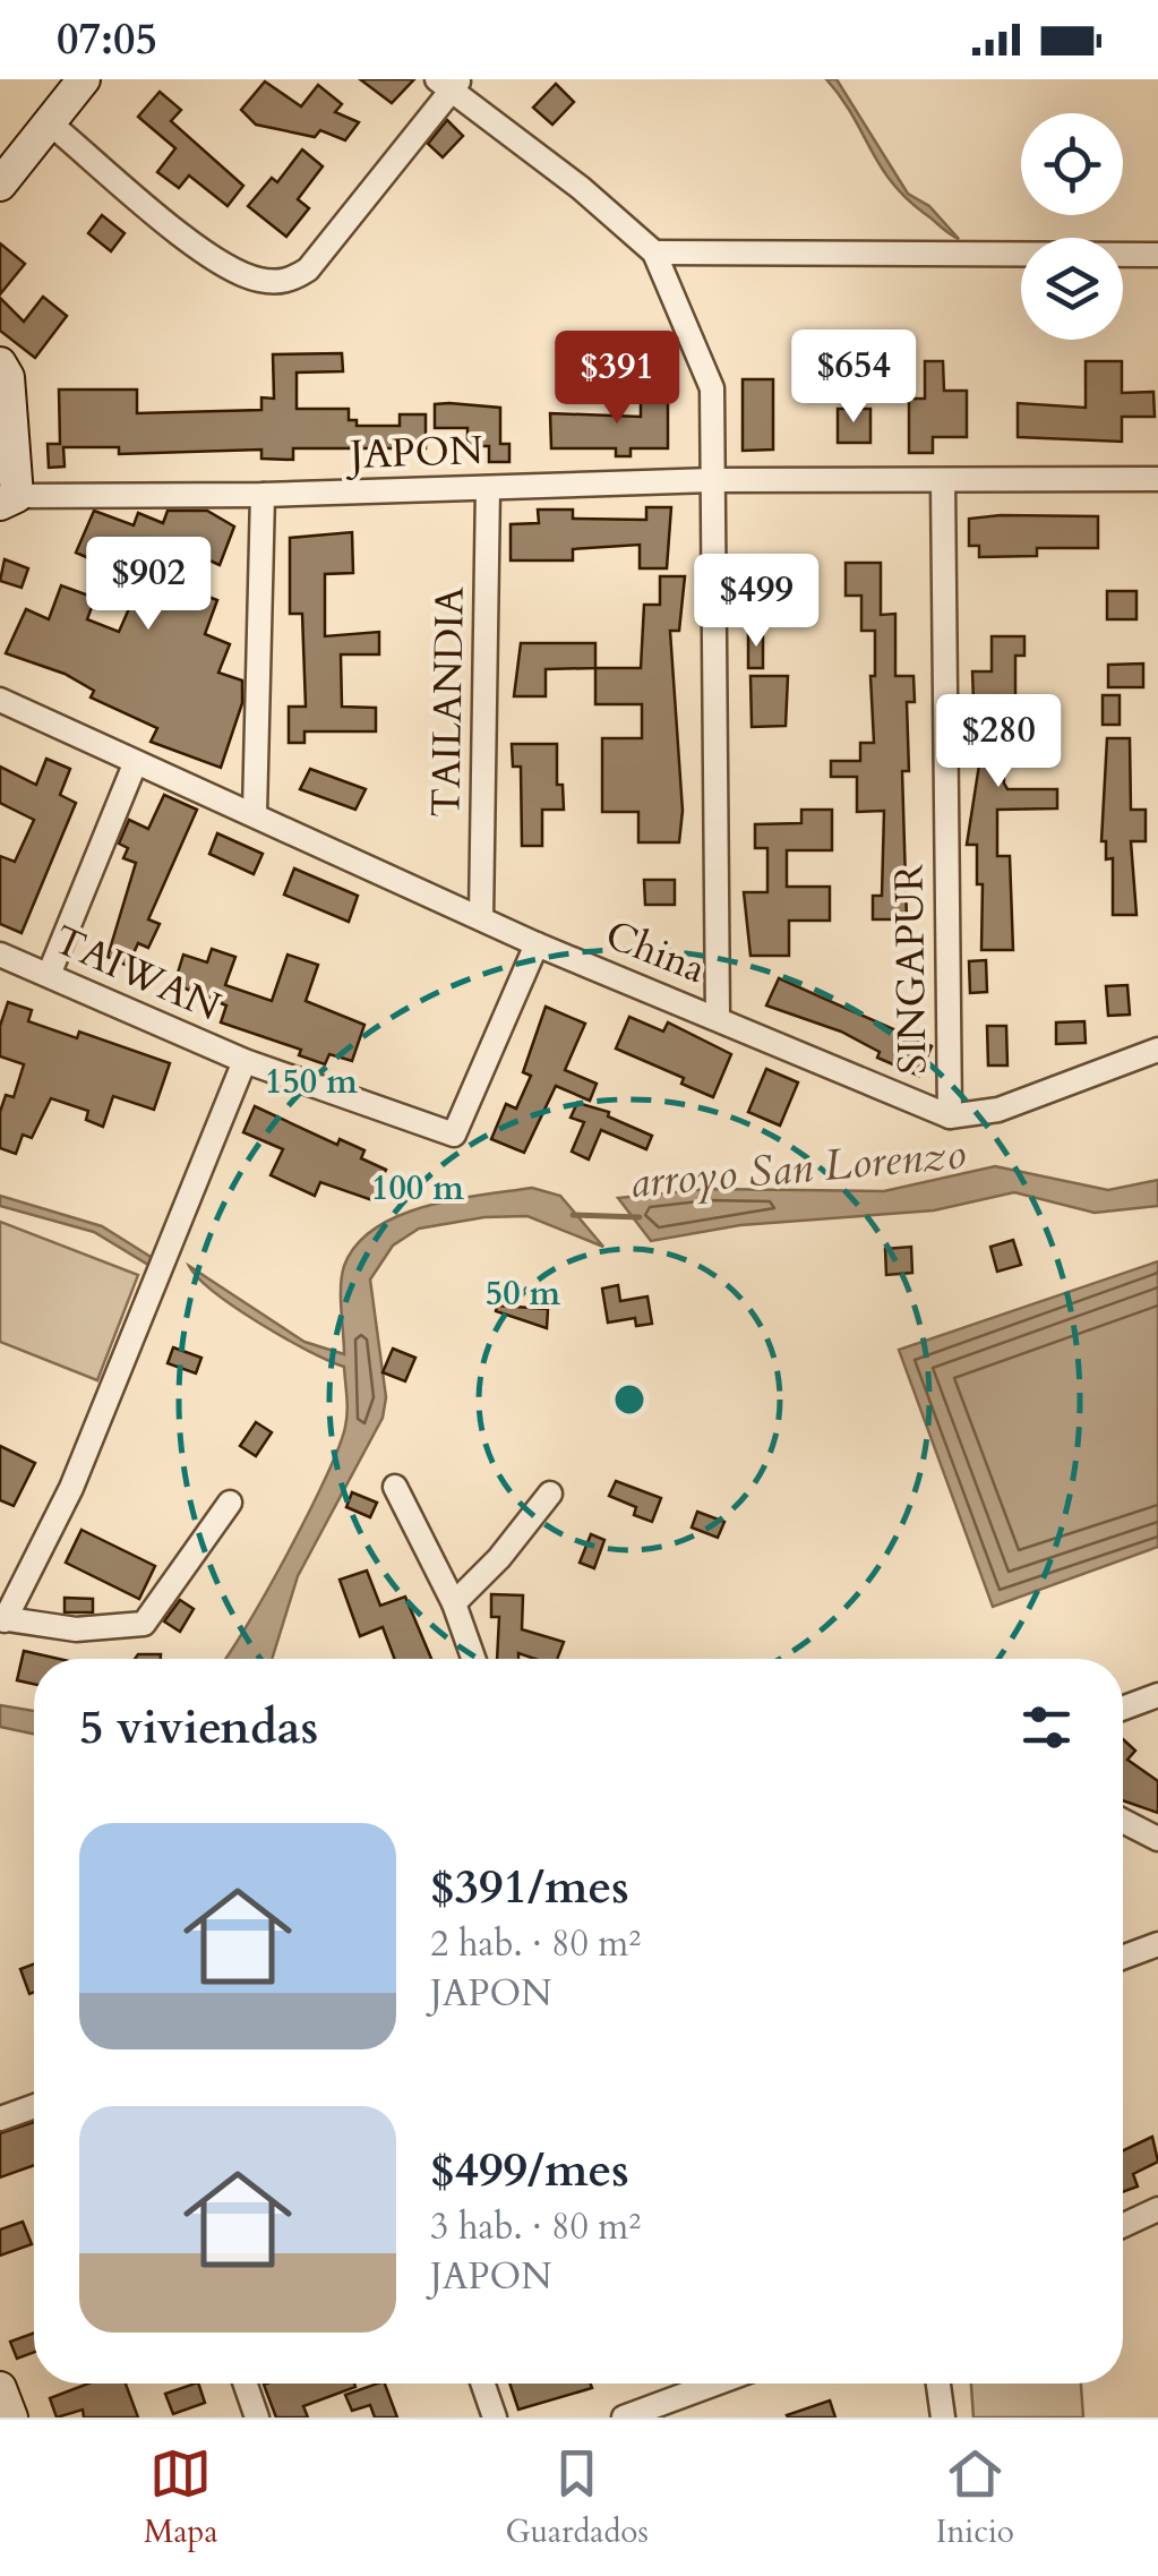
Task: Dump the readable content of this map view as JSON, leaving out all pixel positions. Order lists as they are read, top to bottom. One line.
{"streets":{"street":["JAPON","TAILANDIA","China","SINGAPUR","TAIWAN"]},"crossings":[["JAPON","TAILANDIA"],["JAPON","SINGAPUR"],["TAILANDIA","China"],["China","SINGAPUR"],["China","TAIWAN"]],"water":["arroyo San Lorenzo"],"page":{"status":"07:05","price":["$654","$391","$902","$499","$280"],"heading":"5 viviendas","list":[{"name":"$391/mes","note":"2 hab. · 80 m² · JAPON"},{"name":"$499/mes","note":"3 hab. · 80 m² · JAPON"}],"tabs":["Mapa","Guardados","Inicio"]},"rings":["150 m","100 m","50 m"]}
